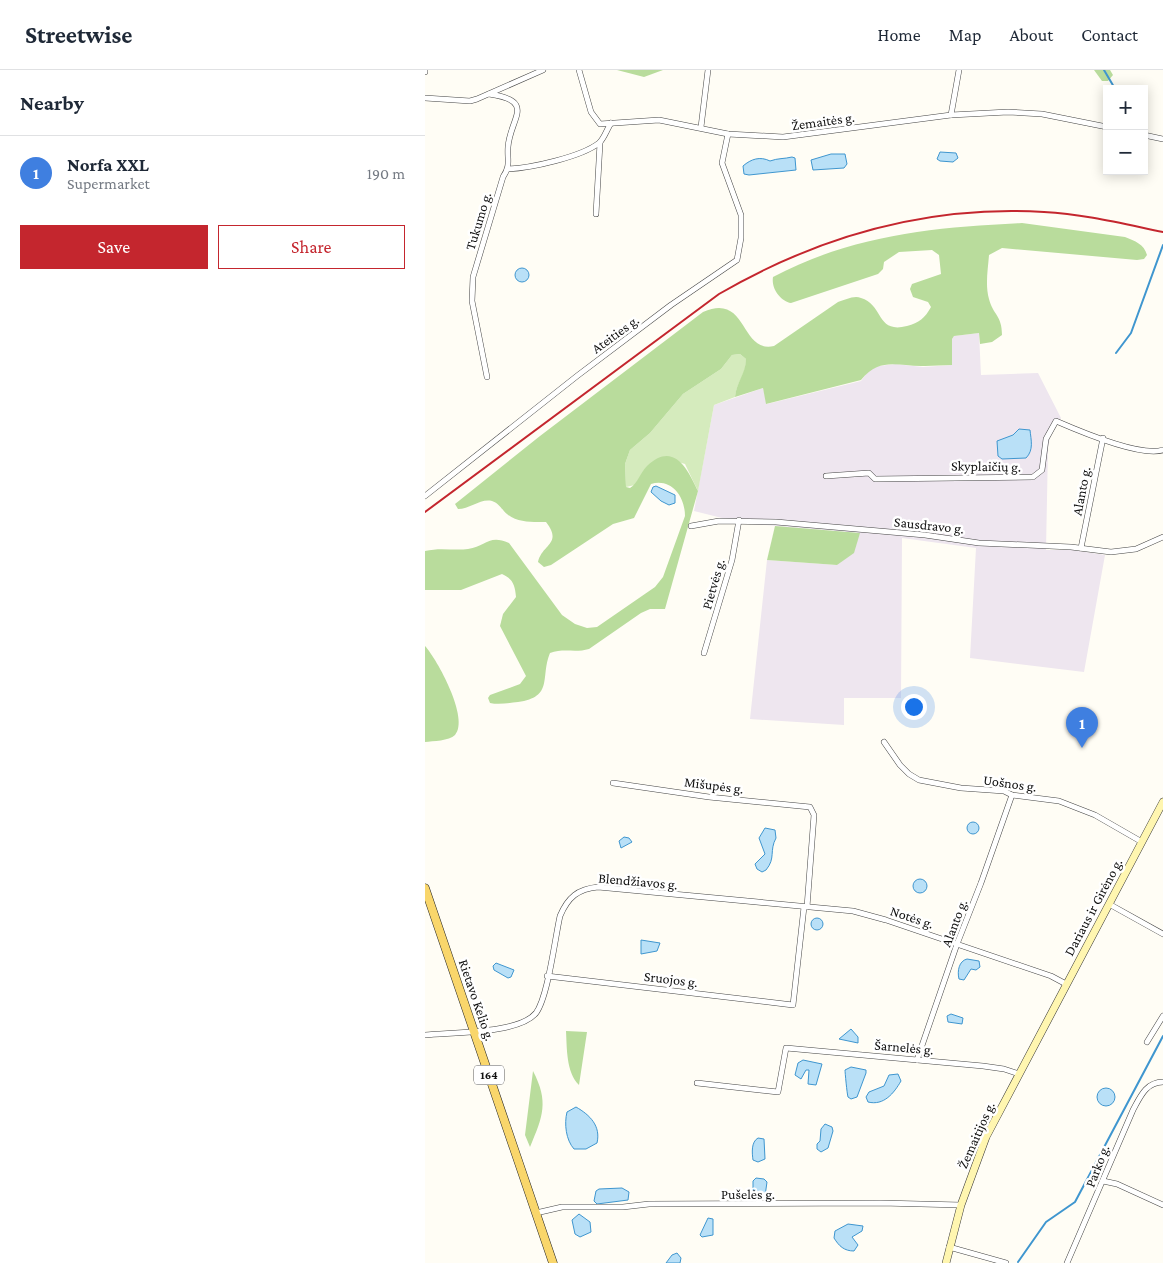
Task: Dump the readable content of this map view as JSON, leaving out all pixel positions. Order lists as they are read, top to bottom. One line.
{"streets":{"main road":["Dariaus ir Girėno g.","Rietavo Kelio g.","164","Žemaitijos g."],"street":["Žemaitės g.","Tukumo g.","Ateities g.","Skyplaičių g.","Alanto g.","Sausdravo g.","Pietvės g.","Uošnos g.","Mišupės g.","Blendžiavos g.","Notės g.","Sruojos g.","Šarnelės g.","Parko g.","Pušelės g."]},"crossings":[["Žemaitės g.","Ateities g."],["Skyplaičių g.","Alanto g."],["Alanto g.","Sausdravo g."],["Alanto g.","Uošnos g."],["Alanto g.","Notės g."],["Alanto g.","Šarnelės g."],["Sausdravo g.","Pietvės g."],["Uošnos g.","Dariaus ir Girėno g."],["Mišupės g.","Blendžiavos g."],["Mišupės g.","Notės g."],["Mišupės g.","Sruojos g."],["Blendžiavos g.","Notės g."],["Blendžiavos g.","Sruojos g."],["Blendžiavos g.","Rietavo Kelio g."],["Dariaus ir Girėno g.","Notės g."],["Dariaus ir Girėno g.","Žemaitijos g."],["Notės g.","Sruojos g."],["Rietavo Kelio g.","Pušelės g."],["Šarnelės g.","Žemaitijos g."],["Žemaitijos g.","Pušelės g."]],"page":{"header":"Streetwise","nav":["Home","Map","About","Contact"],"heading":"Nearby","map_buttons":["+","−"],"list":[{"mark":"1","name":"Norfa XXL","note":"Supermarket","value":"190 m"}],"buttons":["Save","Share"],"pins":"1"}}
